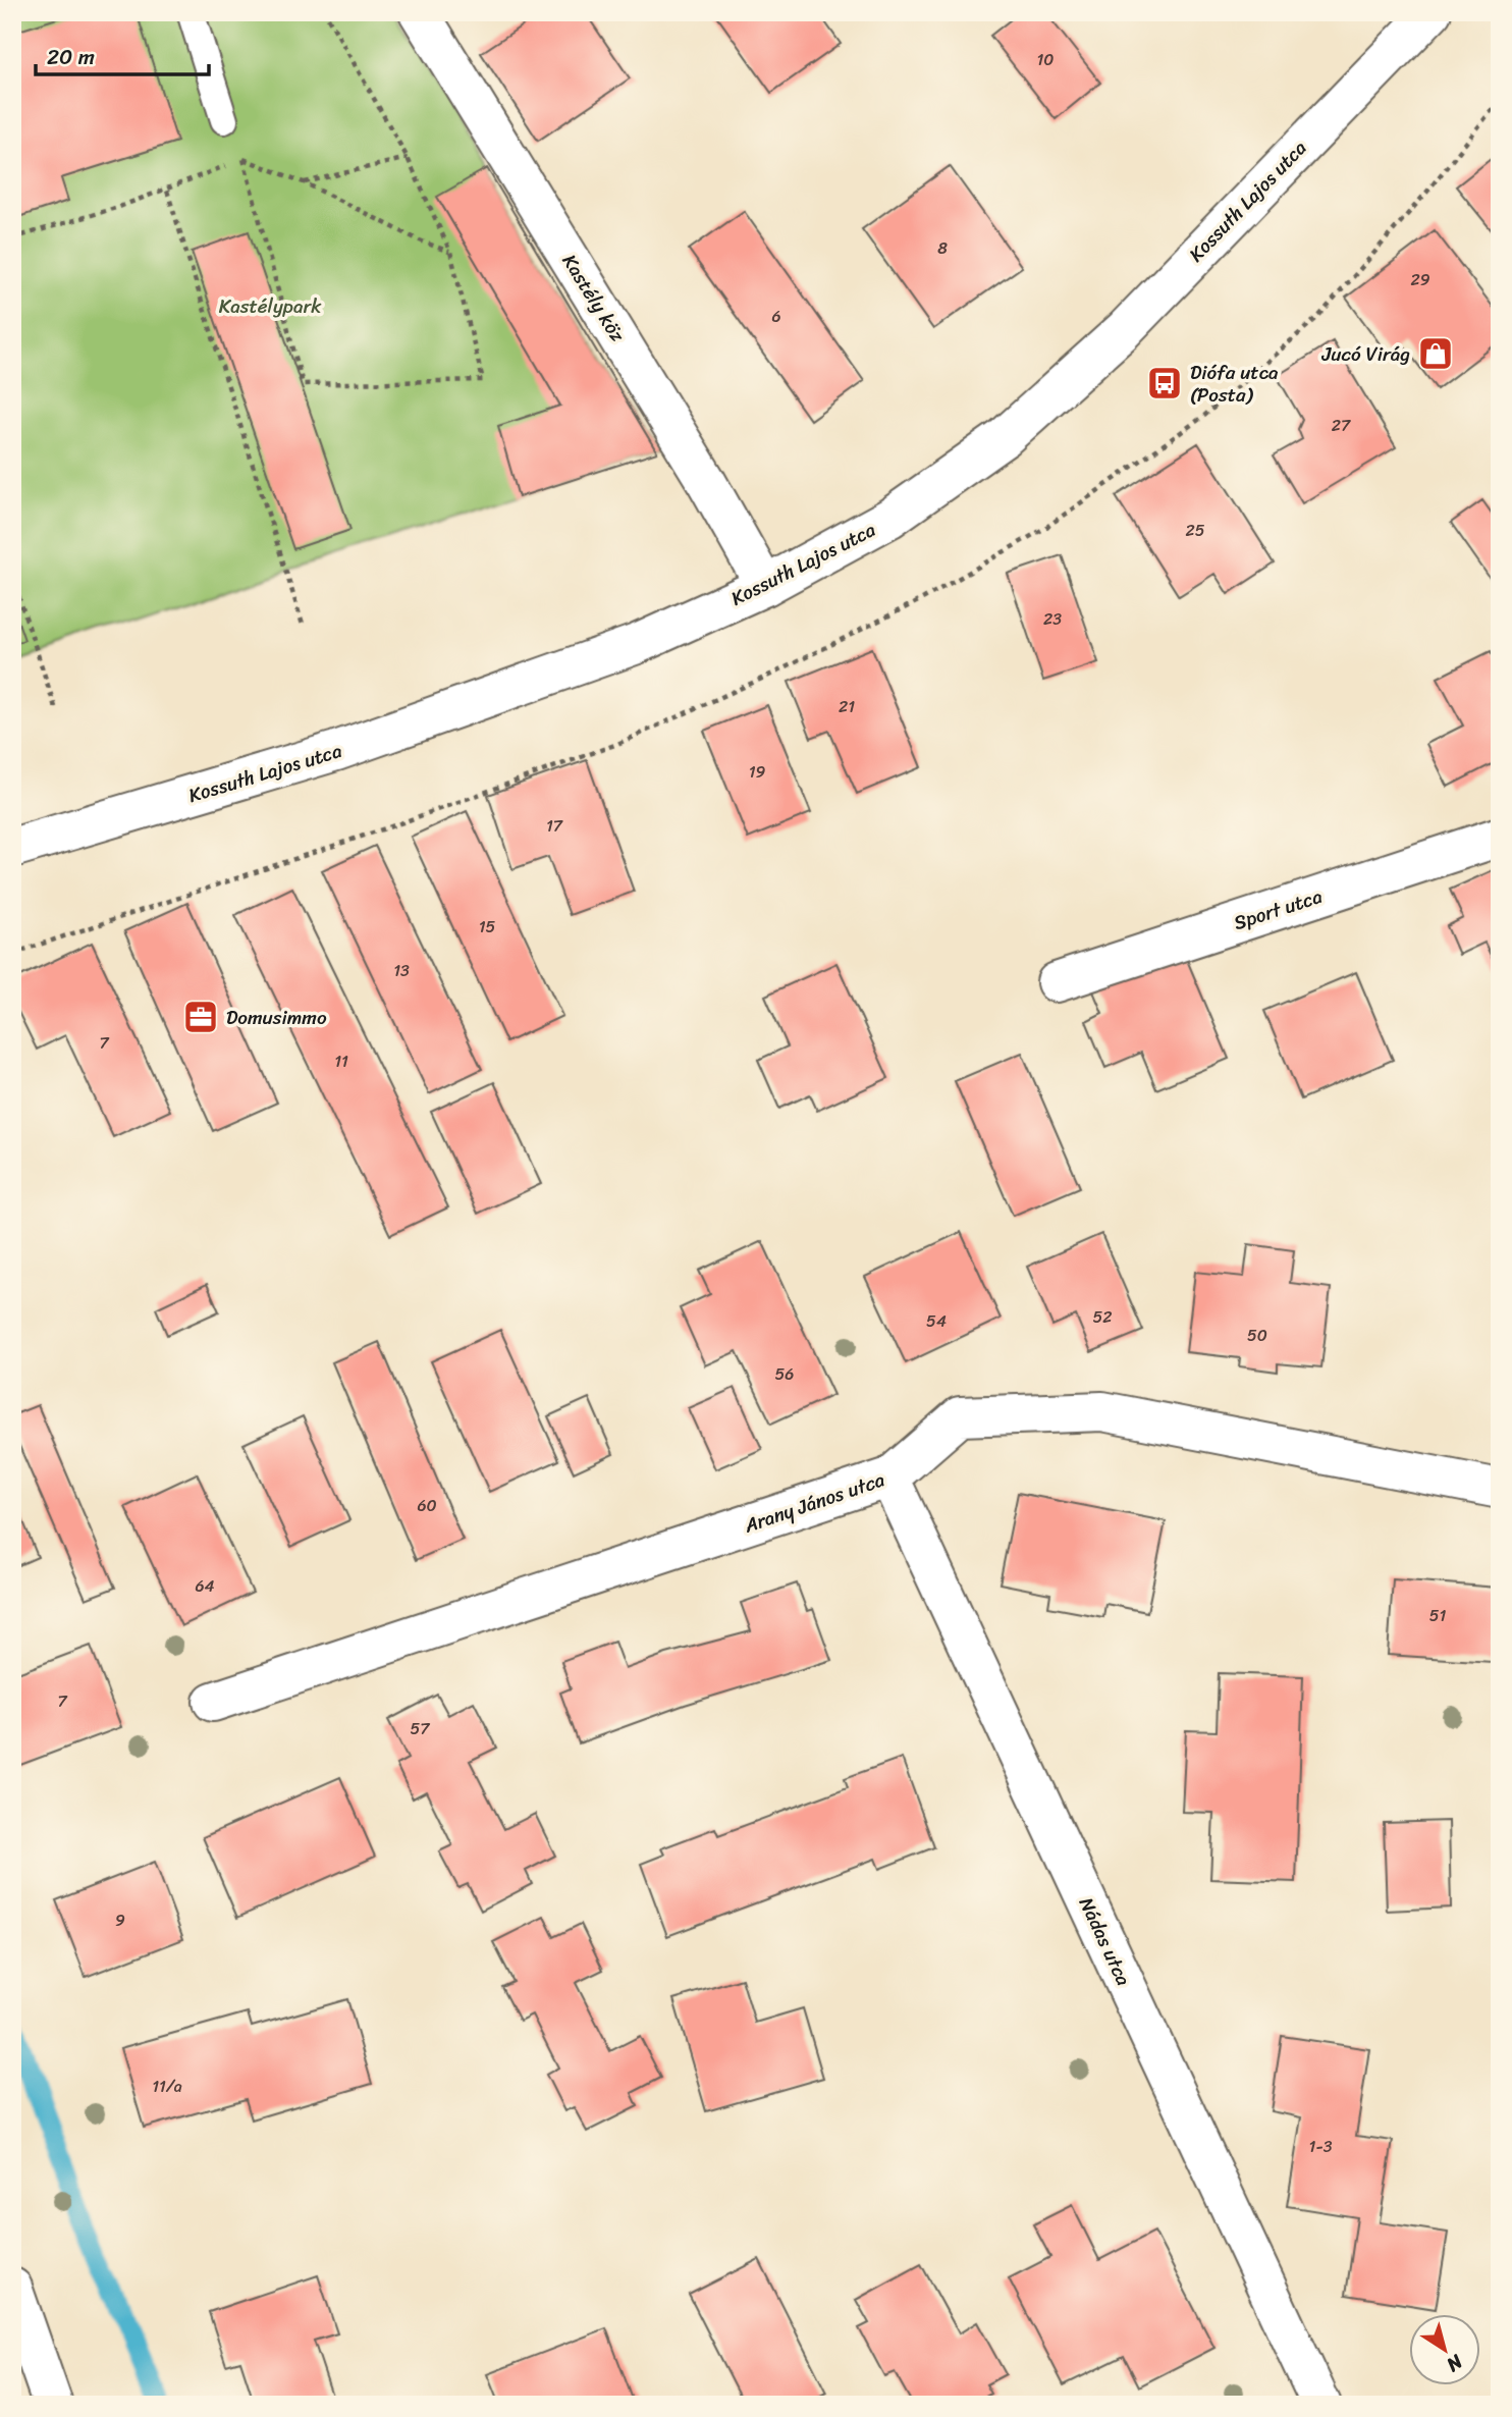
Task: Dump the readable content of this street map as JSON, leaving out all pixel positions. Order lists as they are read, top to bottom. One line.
{"streets":{"street":["Kossuth Lajos utca","Kastély köz","Sport utca","Arany János utca","Nádas utca"]},"crossings":[["Kossuth Lajos utca","Kastély köz"],["Arany János utca","Nádas utca"]],"parks":["Kastélypark"],"places":{"shop":["Jucó Virág"],"bus stop":["Diófa utca (Posta)"],"office":["Domusimmo"]},"house_numbers":["10","8","29","6","27","25","23","21","19","17","15","13","7","11","52","54","50","56","60","64","51","7","57","9","11/a","1-3"],"scale_bar":"20 m","north":"bottom right"}
